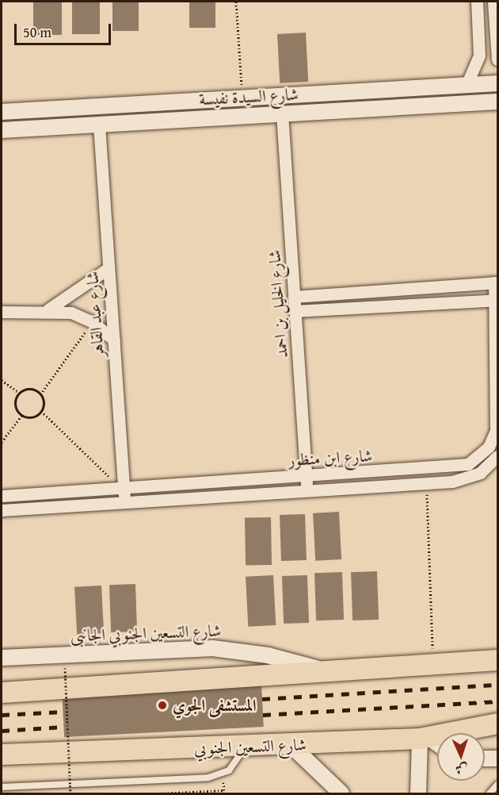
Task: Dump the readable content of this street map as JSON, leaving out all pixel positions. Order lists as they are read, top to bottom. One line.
{"streets":{"highway":["شارع التسعين الجنوبي"],"street":["شارع السيدة نفيسة","شارع الخليل بن احمد","شارع عبد القاهر","شارع ابن منظور","شارع التسعين الجنوبي الجانبى"]},"crossings":[["شارع السيدة نفيسة","شارع الخليل بن احمد"],["شارع السيدة نفيسة","شارع عبد القاهر"],["شارع الخليل بن احمد","شارع ابن منظور"],["شارع عبد القاهر","شارع ابن منظور"]],"places":["المستشفى الجوي"],"scale_bar":"50 m","north":"bottom"}
